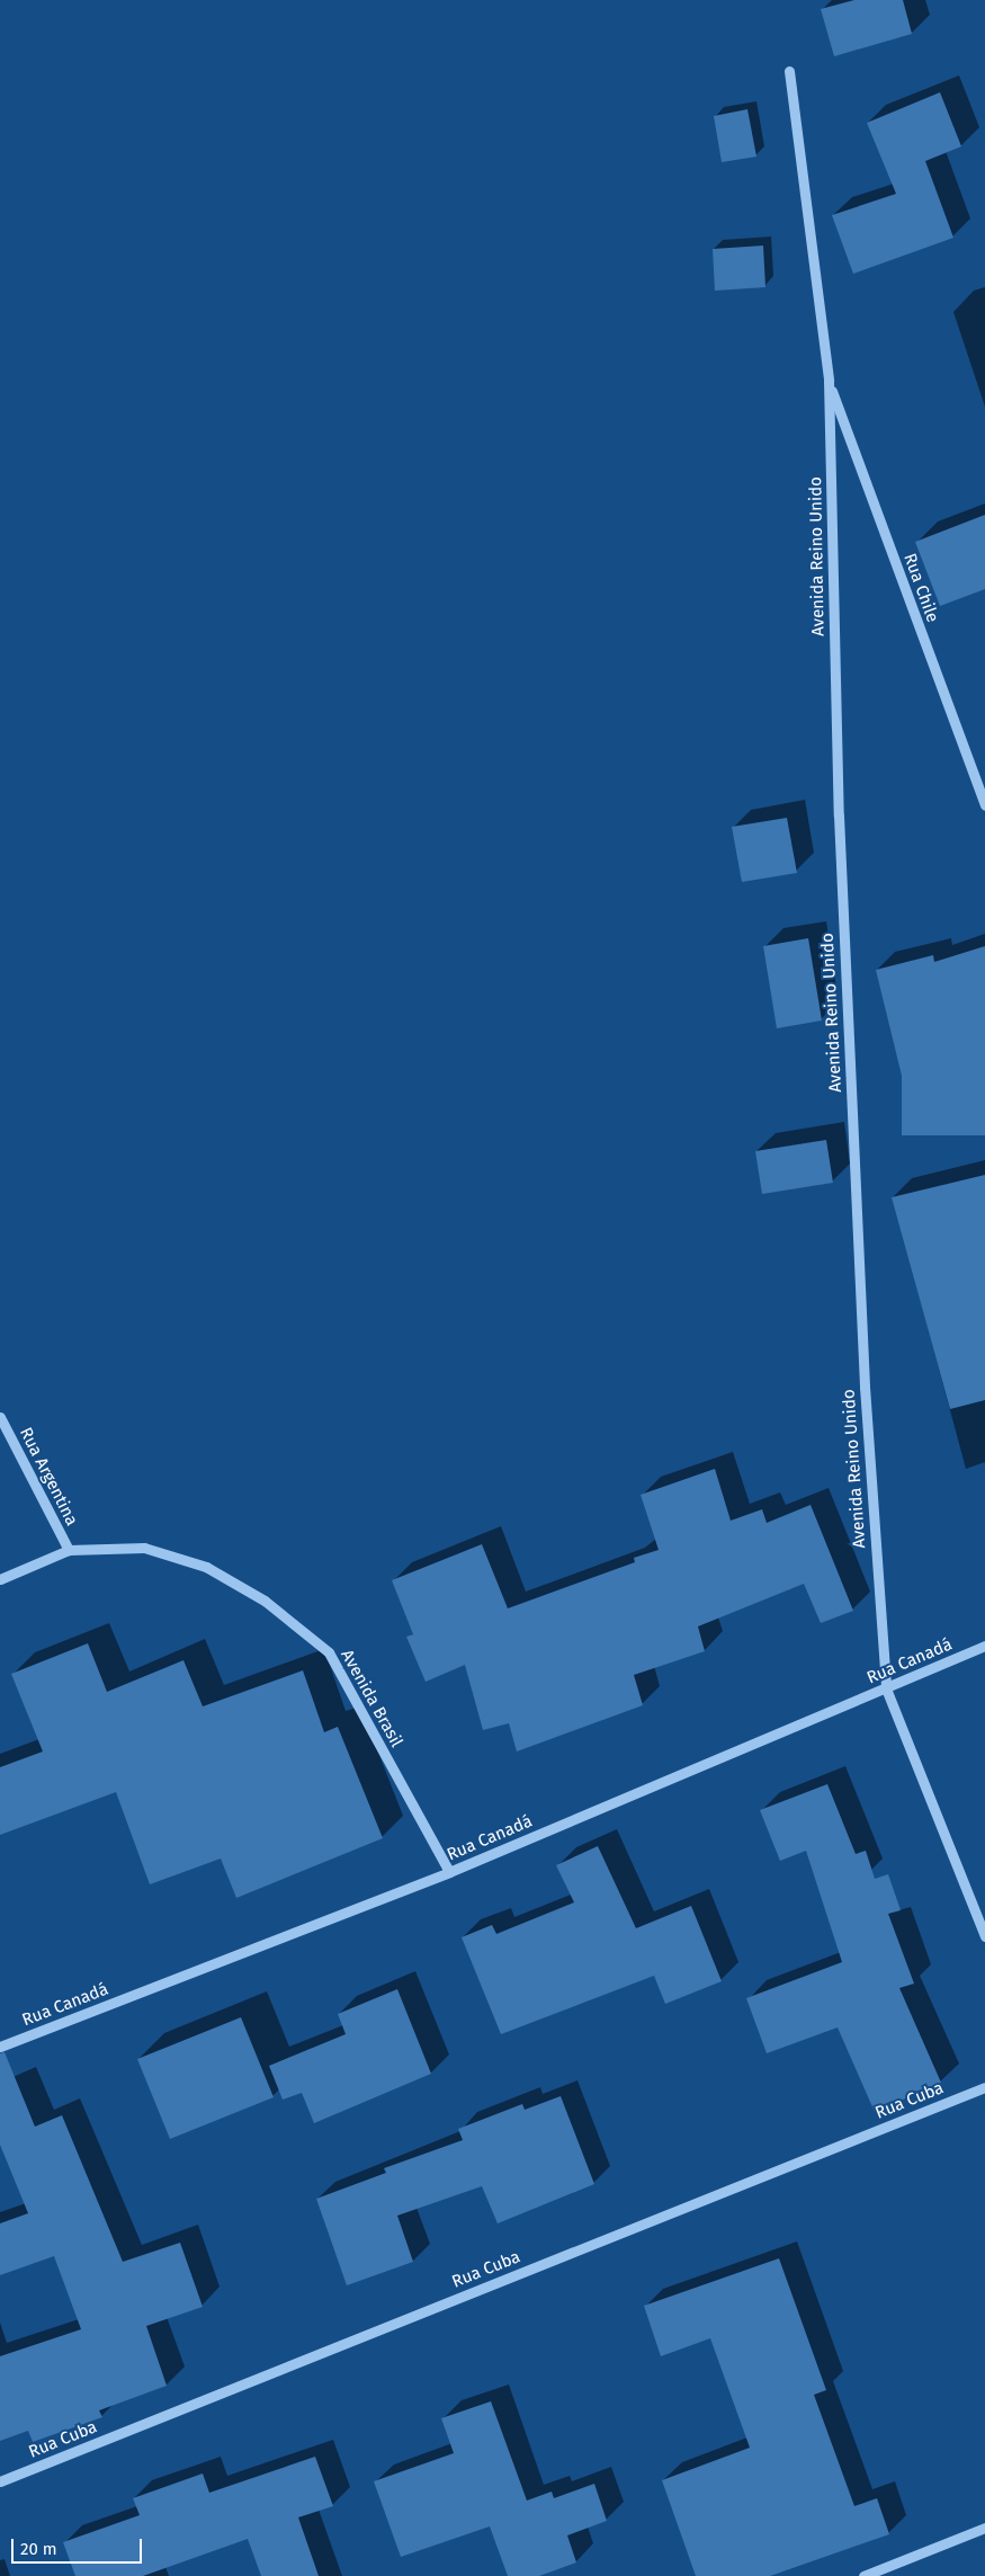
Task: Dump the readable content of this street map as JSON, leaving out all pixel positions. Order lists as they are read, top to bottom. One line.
{"streets":{"street":["Avenida Reino Unido","Rua Chile","Rua Argentina","Rua Canadá","Avenida Brasil","Rua Cuba"]},"crossings":[["Avenida Reino Unido","Rua Chile"],["Avenida Reino Unido","Rua Canadá"],["Rua Argentina","Avenida Brasil"],["Rua Canadá","Avenida Brasil"]],"scale_bar":"20 m"}
